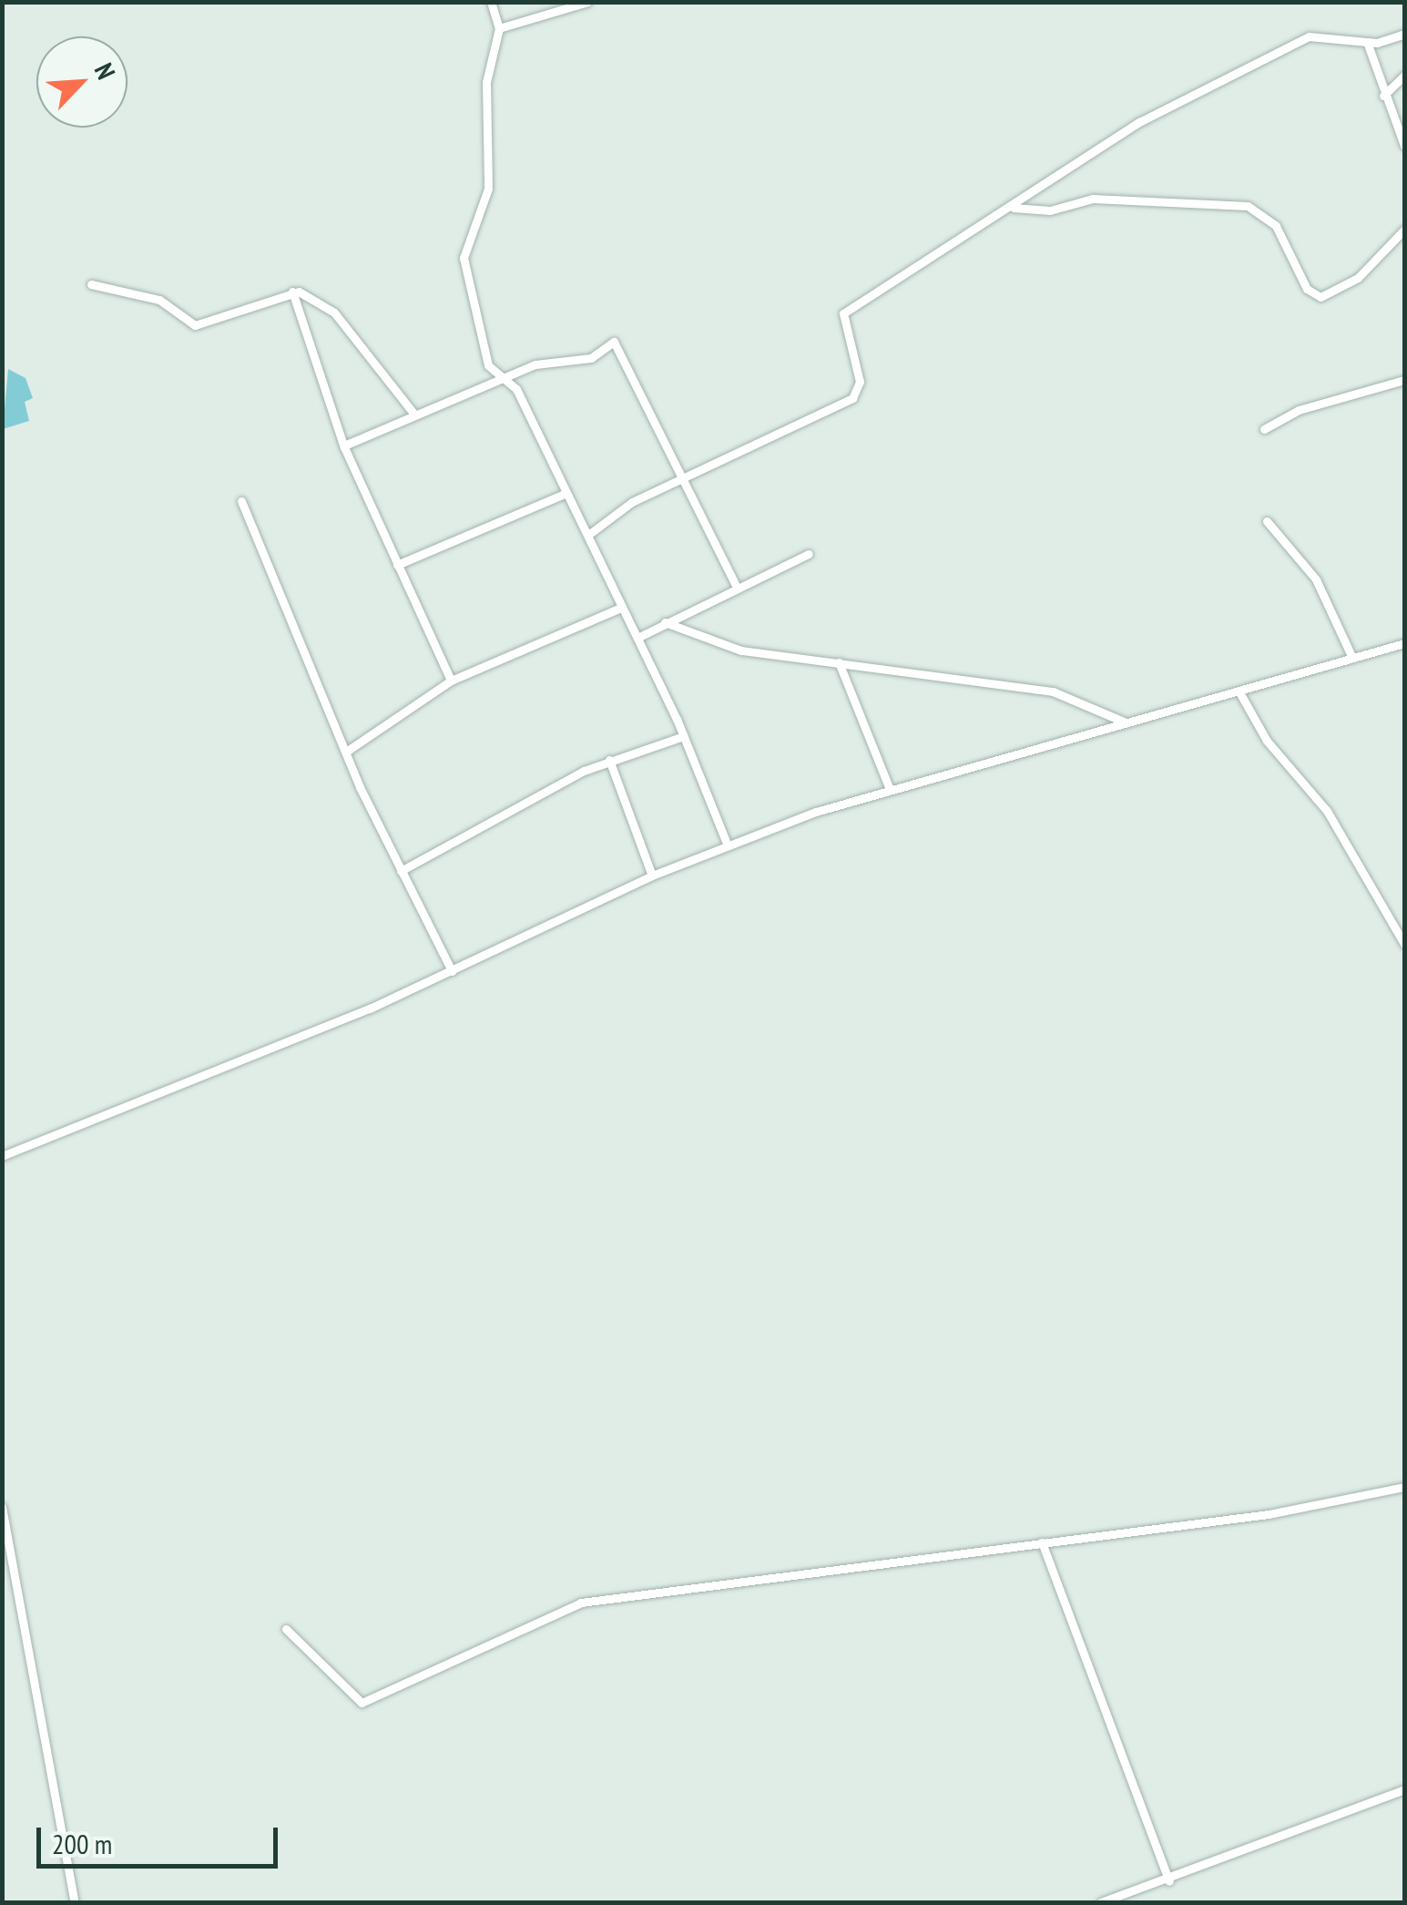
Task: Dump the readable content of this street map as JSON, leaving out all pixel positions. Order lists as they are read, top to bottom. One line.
{"scale_bar":"200 m","north":"top right"}
